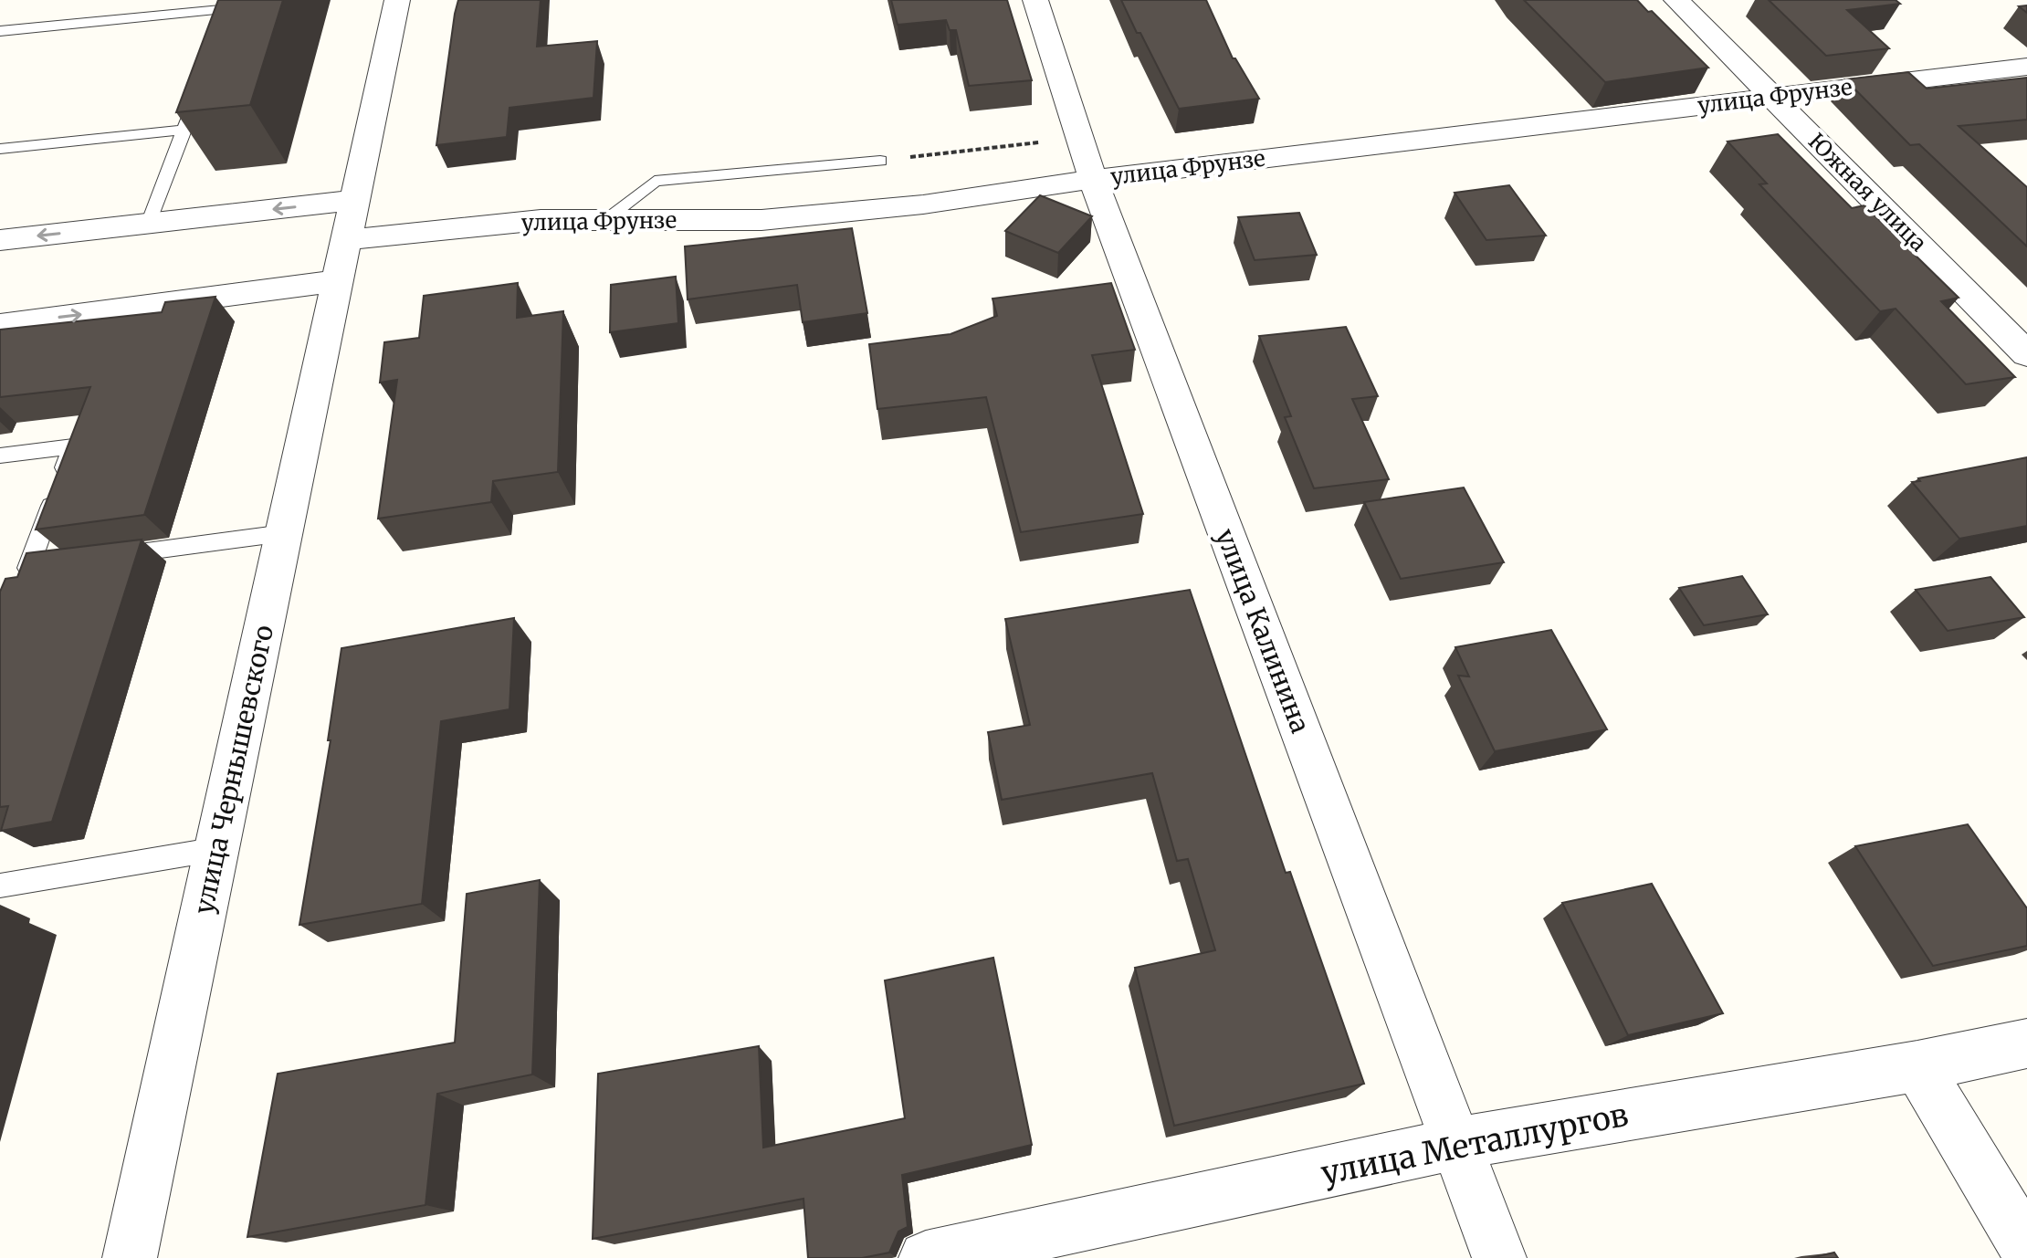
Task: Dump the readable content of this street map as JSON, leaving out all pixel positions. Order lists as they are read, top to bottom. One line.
{"streets":{"street":["улица Фрунзе","Южная улица","улица Калинина","улица Чернышевского","улица Металлургов"]},"crossings":[["улица Фрунзе","Южная улица"],["улица Фрунзе","улица Калинина"],["улица Фрунзе","улица Чернышевского"],["улица Калинина","улица Металлургов"]]}
